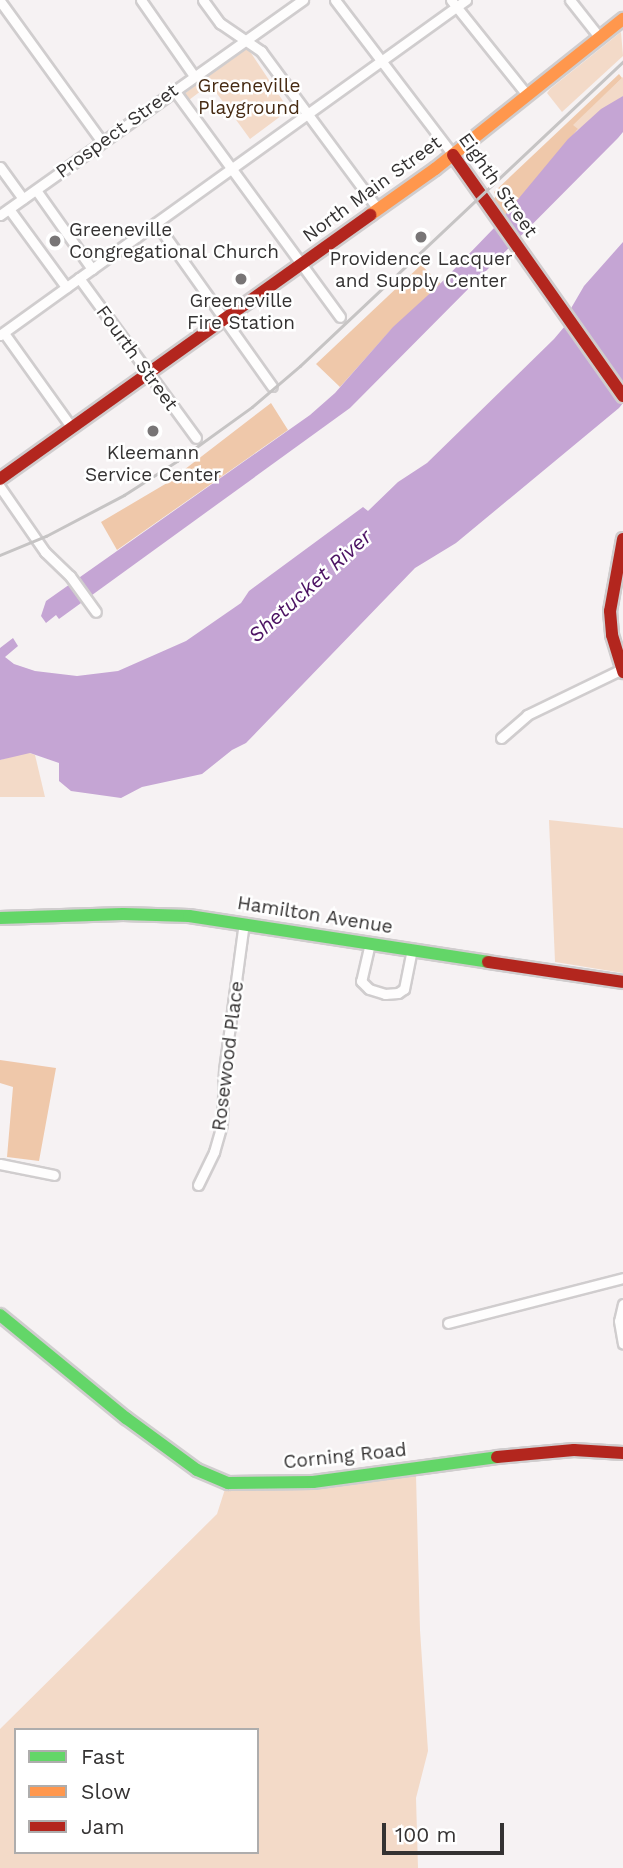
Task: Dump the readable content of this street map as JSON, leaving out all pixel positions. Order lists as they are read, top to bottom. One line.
{"streets":{"main road":["Eighth Street","North Main Street","Hamilton Avenue","Corning Road"],"street":["Prospect Street","Fourth Street","Rosewood Place"]},"crossings":[["Eighth Street","North Main Street"],["North Main Street","Fourth Street"],["Hamilton Avenue","Rosewood Place"]],"water":["Shetucket River"],"parks":["Greeneville Playground"],"places":["Providence Lacquer and Supply Center","Greeneville Congregational Church","Greeneville Fire Station","Kleemann Service Center"],"legend":["Fast","Slow","Jam"],"scale_bar":"100 m"}
